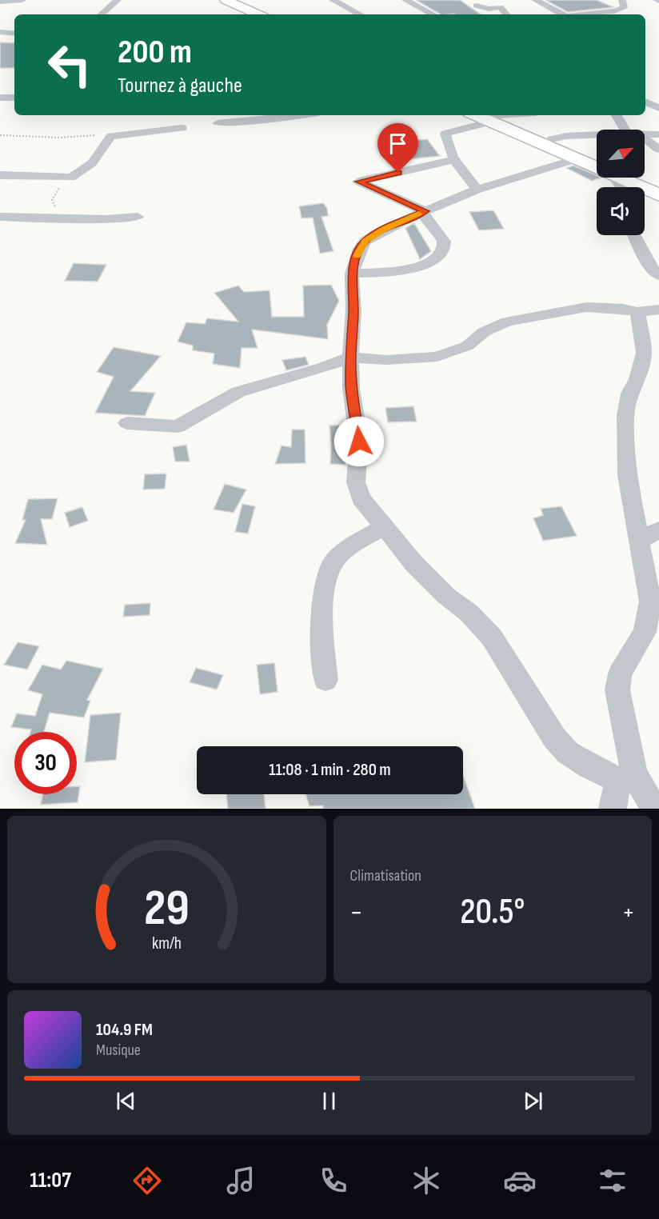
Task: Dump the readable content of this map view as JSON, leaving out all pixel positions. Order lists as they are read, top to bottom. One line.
{"north":"top right","page":{"turn":["200 m","Tournez à gauche"],"limit":"30","trip":"11:08 · 1 min · 280 m","tile":"Climatisation","heat":["−","20.5°","+"],"song":["104.9 FM","Musique"],"tabs":"11:07","gauge":["29","km/h"]}}
